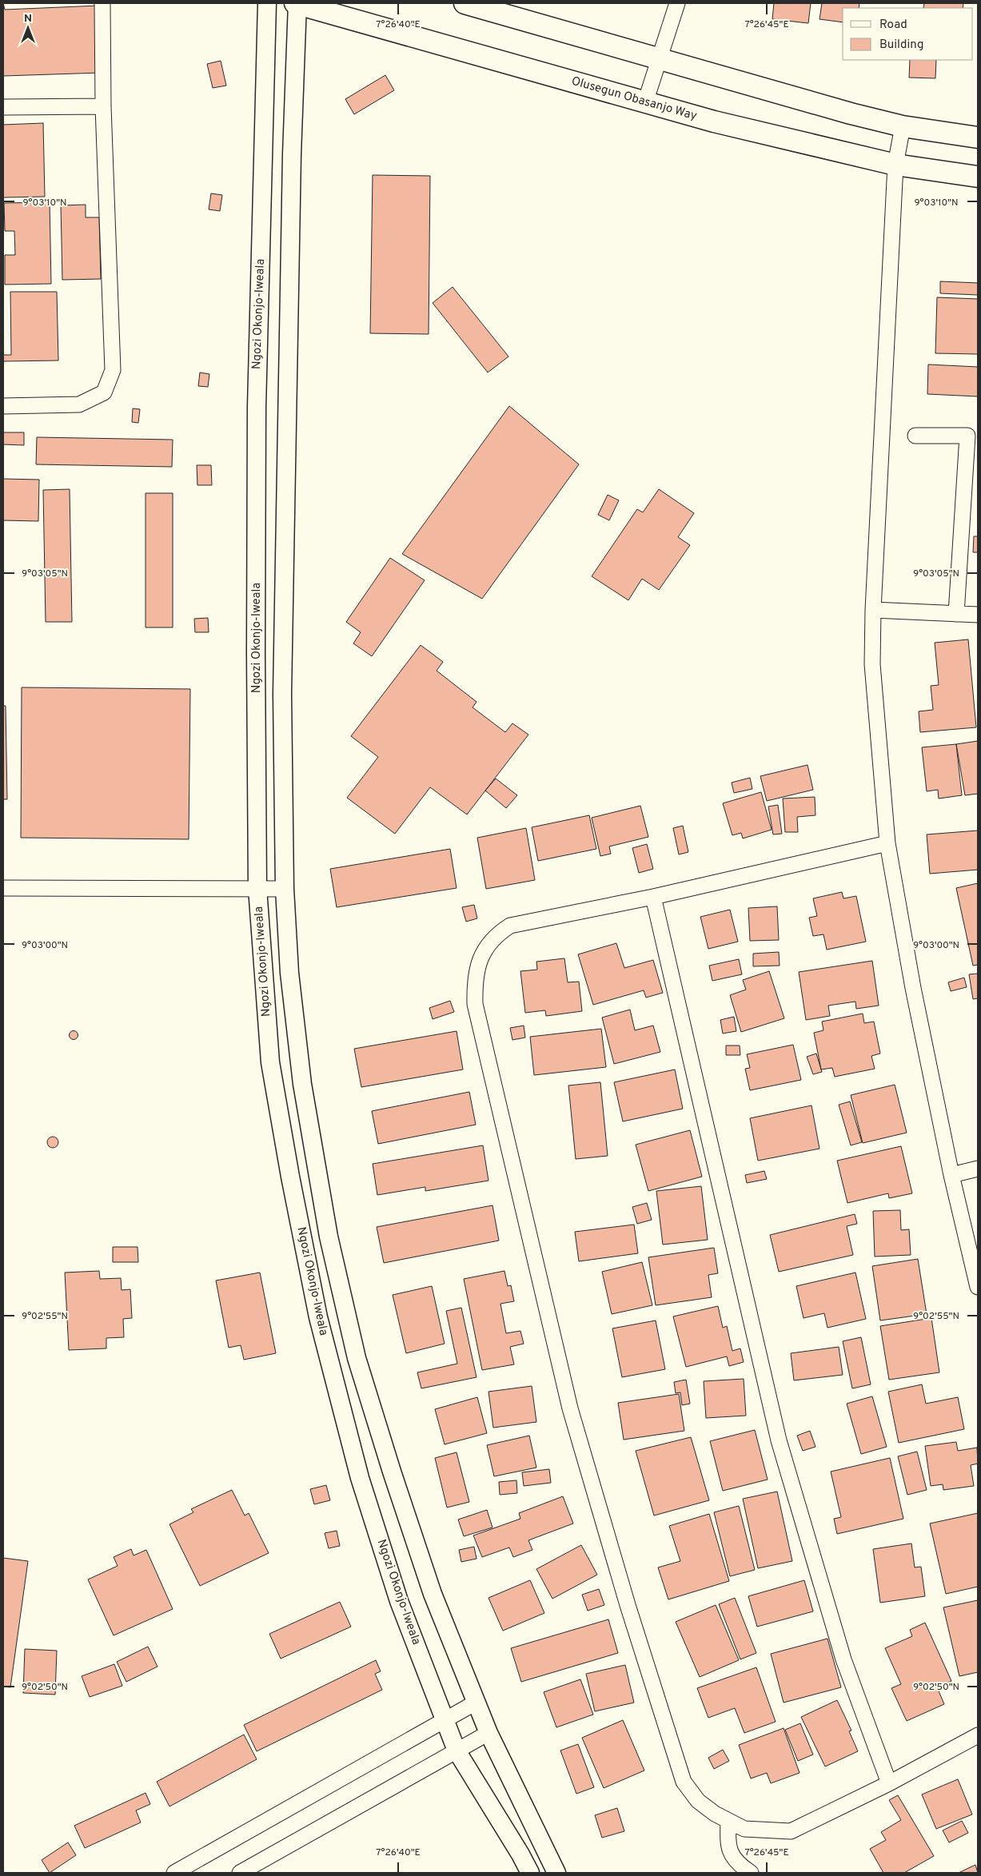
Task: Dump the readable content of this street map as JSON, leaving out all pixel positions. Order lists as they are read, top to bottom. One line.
{"streets":{"main road":["Olusegun Obasanjo Way"],"street":["Ngozi Okonjo-Iweala"]},"legend":["Road","Building"],"north":"top","coordinates":["7°26'40\"E","7°26'45\"E","9°03'10\"N","9°03'05\"N","9°03'00\"N","9°02'55\"N","9°02'50\"N"]}
